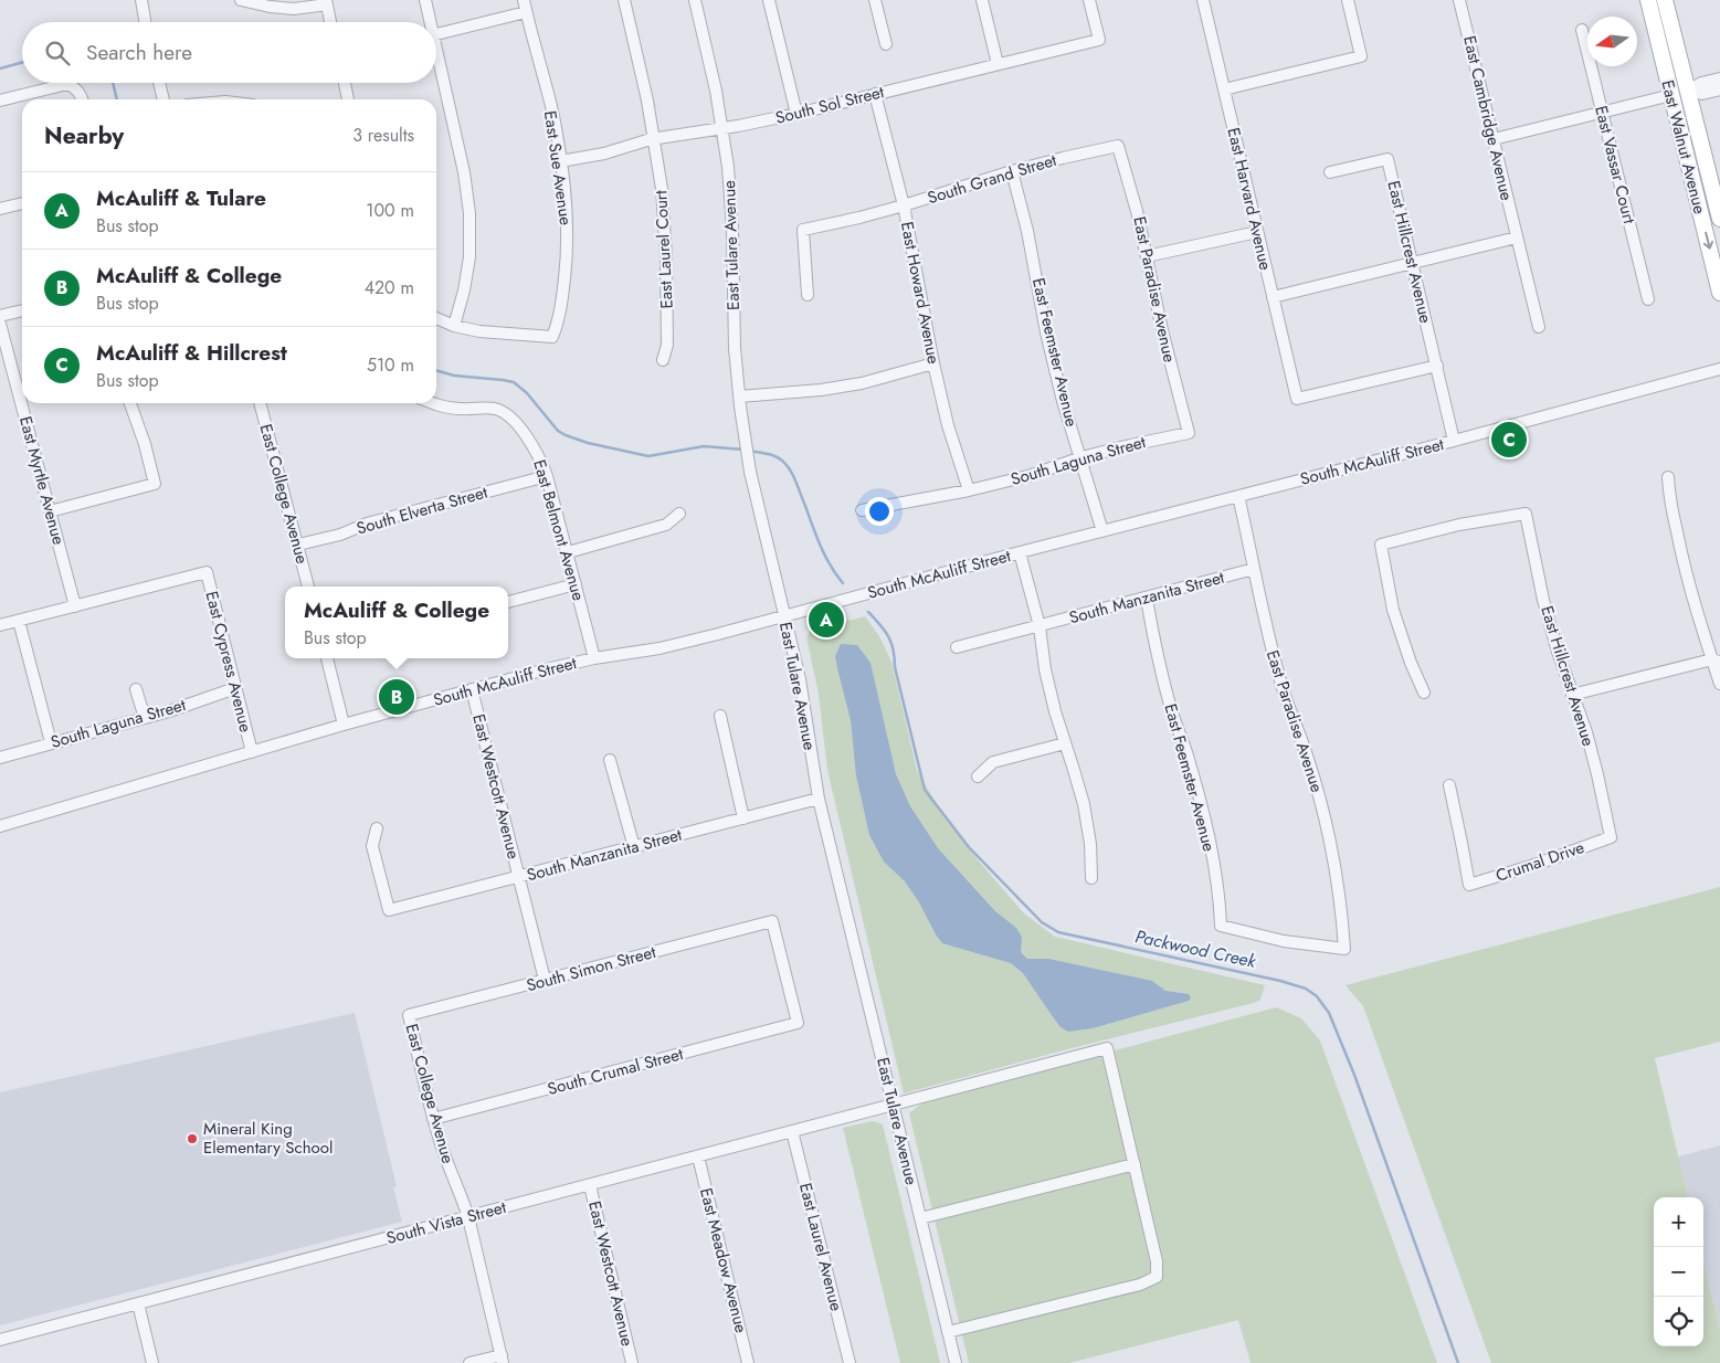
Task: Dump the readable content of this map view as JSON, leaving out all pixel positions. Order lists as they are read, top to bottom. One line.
{"streets":{"main road":["East Walnut Avenue"],"street":["South Sol Street","East Cambridge Avenue","East Vassar Court","East Sue Avenue","South Grand Street","East Harvard Avenue","East Tulare Avenue","East Laurel Court","East Hillcrest Avenue","East Paradise Avenue","East Howard Avenue","East Feemster Avenue","South Laguna Street","South McAuliff Street","East Myrtle Avenue","East College Avenue","South Elverta Street","East Belmont Avenue","South Manzanita Street","East Cypress Avenue","East Westcott Avenue","Crumal Drive","South Simon Street","South Crumal Street","South Vista Street","East Laurel Avenue","East Meadow Avenue"]},"crossings":[["South Sol Street","East Sue Avenue"],["South Sol Street","East Tulare Avenue"],["South Sol Street","East Laurel Court"],["South Sol Street","East Howard Avenue"],["South Grand Street","East Paradise Avenue"],["South Grand Street","East Howard Avenue"],["South Grand Street","East Feemster Avenue"],["East Harvard Avenue","East Hillcrest Avenue"],["East Tulare Avenue","South McAuliff Street"],["East Tulare Avenue","South Manzanita Street"],["East Tulare Avenue","South Vista Street"],["East Hillcrest Avenue","South McAuliff Street"],["East Hillcrest Avenue","Crumal Drive"],["East Paradise Avenue","East Feemster Avenue"],["East Paradise Avenue","South Laguna Street"],["East Paradise Avenue","South McAuliff Street"],["East Paradise Avenue","South Manzanita Street"],["East Howard Avenue","South Laguna Street"],["East Feemster Avenue","South Laguna Street"],["East Feemster Avenue","South McAuliff Street"],["East Feemster Avenue","South Manzanita Street"],["South Laguna Street","East Cypress Avenue"],["South McAuliff Street","East Belmont Avenue"],["South McAuliff Street","East Cypress Avenue"],["South McAuliff Street","East Westcott Avenue"],["East Myrtle Avenue","East Cypress Avenue"],["East College Avenue","South Elverta Street"],["East College Avenue","South Simon Street"],["East College Avenue","South Crumal Street"],["East College Avenue","South Vista Street"],["South Elverta Street","East Belmont Avenue"],["South Manzanita Street","East Westcott Avenue"],["East Westcott Avenue","South Simon Street"],["East Westcott Avenue","South Vista Street"],["South Simon Street","South Crumal Street"],["South Vista Street","East Laurel Avenue"],["South Vista Street","East Meadow Avenue"]],"water":["Packwood Creek"],"places":["Mineral King Elementary School"],"north":"left","page":{"search":"Search here","heading":["Nearby","3 results"],"list":[{"mark":"A","name":"McAuliff & Tulare","note":"Bus stop","value":"100 m"},{"mark":"B","name":"McAuliff & College","note":"Bus stop","value":"420 m"},{"mark":"C","name":"McAuliff & Hillcrest","note":"Bus stop","value":"510 m"}],"pins":["C","A","B"],"popup":["McAuliff & College","Bus stop"],"map_buttons":["+","−"]}}
